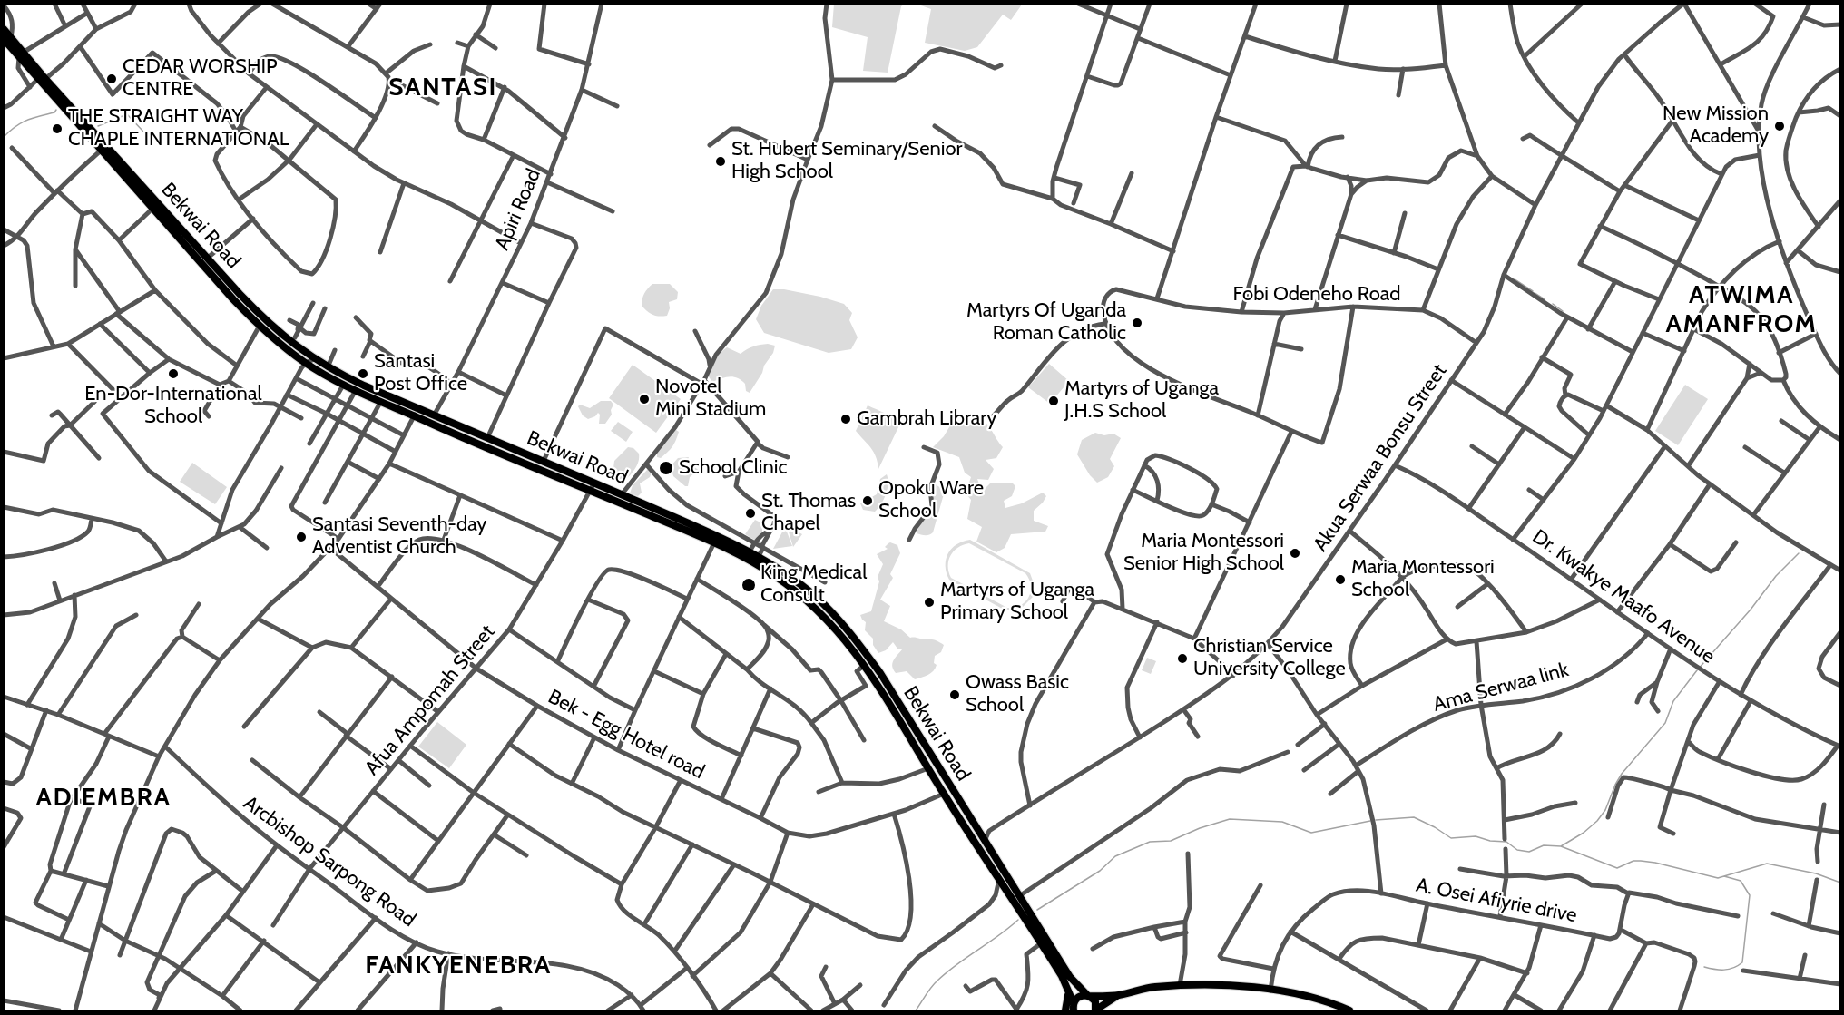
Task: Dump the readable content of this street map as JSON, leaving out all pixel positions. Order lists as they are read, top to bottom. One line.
{"streets":{"highway":["Bekwai Road"],"street":["Apiri Road","Fobi Odeneho Road","Akua Serwaa Bonsu Street","Dr. Kwakye Maafo Avenue","Ama Serwaa link","Afua Ampomah Street","Bek - Egg Hotel road","Arcbishop Sarpong Road","A. Osei Afiyrie drive"]},"crossings":[["Apiri Road","Bekwai Road"],["Bekwai Road","Afua Ampomah Street"],["Bekwai Road","Bek - Egg Hotel road"],["Fobi Odeneho Road","Akua Serwaa Bonsu Street"],["Akua Serwaa Bonsu Street","Dr. Kwakye Maafo Avenue"],["Dr. Kwakye Maafo Avenue","Ama Serwaa link"],["Afua Ampomah Street","Bek - Egg Hotel road"],["Afua Ampomah Street","Arcbishop Sarpong Road"]],"districts":["SANTASI","ATWIMA AMANFROM","ADIEMBRA","FANKYENEBRA"],"places":["CEDAR WORSHIP CENTRE","New Mission Academy","THE STRAIGHT WAY CHAPLE INTERNATIONAL","St. Hubert Seminary/Senior High School","Martyrs Of Uganda Roman Catholic","En-Dor-International School","Santasi Post Office","Novotel Mini Stadium","Martyrs of Uganga J.H.S School","Gambrah Library","School Clinic","Opoku Ware School","St. Thomas Chapel","Santasi Seventh-day Adventist Church","Maria Montessori Senior High School","Maria Montessori School","King Medical Consult","Martyrs of Uganga Primary School","Christian Service University College","Owass Basic School"]}
